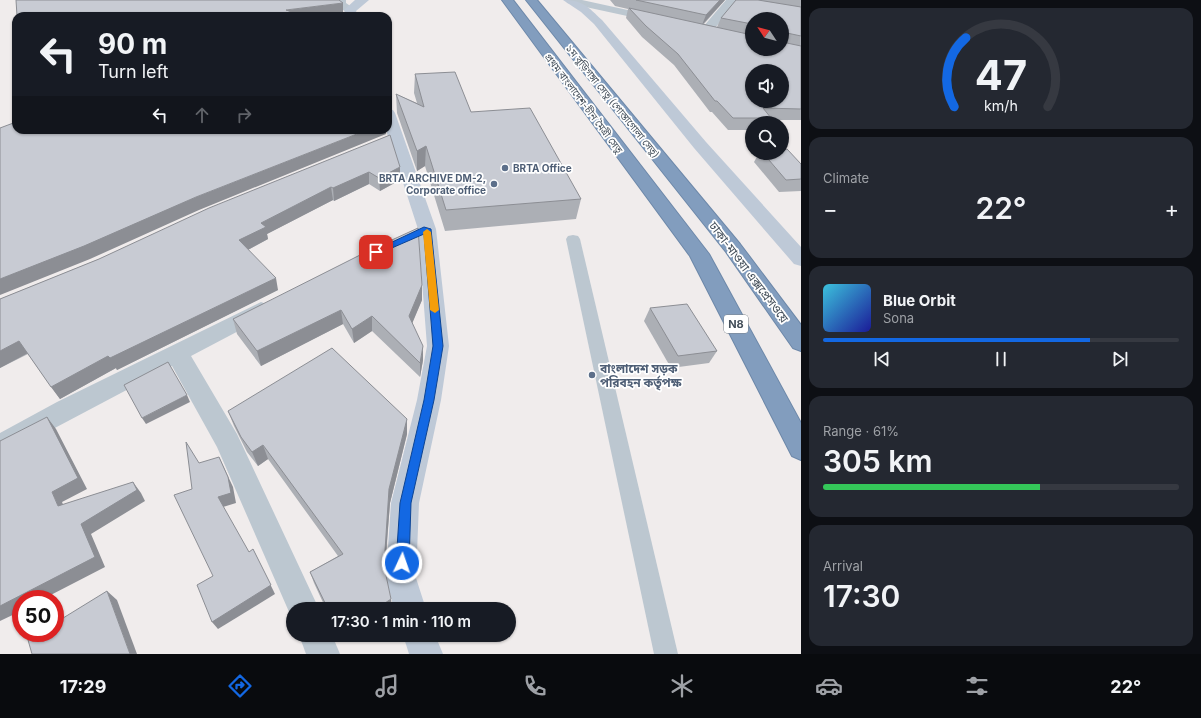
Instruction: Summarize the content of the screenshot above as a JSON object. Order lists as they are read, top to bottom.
{
  "streets": {
    "highway": [
      "১ম বুড়িগঙ্গা সেতু (পোস্তাগোলা সেতু)",
      "প্রথম বাংলাদেশ-চীন মৈত্রী সেতু",
      "ঢাকা-মাওয়া এক্সপ্রেসওয়ে",
      "N8"
    ]
  },
  "crossings": [
    ["১ম বুড়িগঙ্গা সেতু (পোস্তাগোলা সেতু)", "ঢাকা-মাওয়া এক্সপ্রেসওয়ে"]
  ],
  "places": ["BRTA Office", "BRTA ARCHIVE DM-2, Corporate office", "বাংলাদেশ সড়ক পরিবহন কর্তৃপক্ষ"],
  "north": "top left",
  "page": {
    "turn": ["90 m", "Turn left"],
    "tile": [
      "Climate",
      ["Range · 61%", "305 km"],
      ["Arrival", "17:30"]
    ],
    "heat": ["−", "22°", "+"],
    "song": ["Blue Orbit", "Sona"],
    "limit": "50",
    "trip": "17:30 · 1 min · 110 m",
    "tabs": ["17:29", "22°"],
    "gauge": ["47", "km/h"]
  }
}
